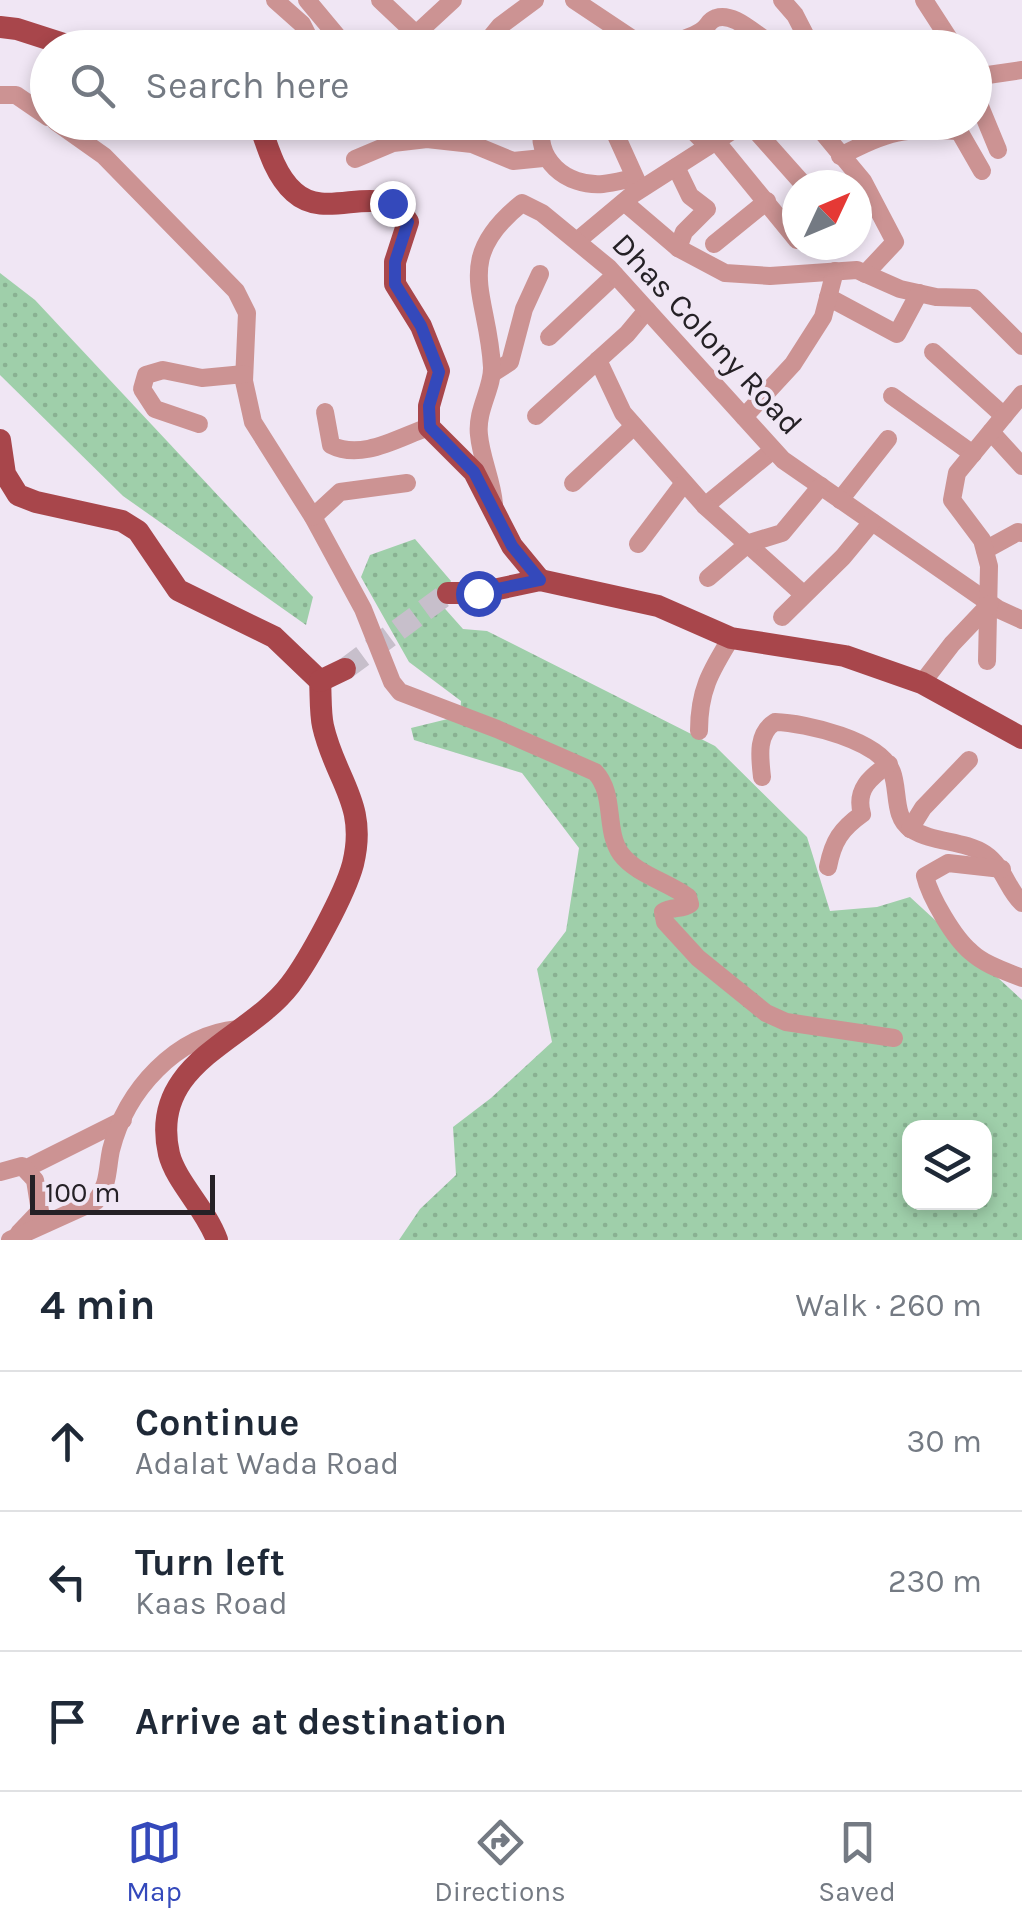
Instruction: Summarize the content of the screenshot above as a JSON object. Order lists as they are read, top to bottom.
{
  "streets": {
    "street": ["Dhas Colony Road"]
  },
  "scale_bar": "100 m",
  "north": "top right",
  "page": {
    "search": "Search here",
    "scale": "100 m",
    "heading": ["4 min", "Walk · 260 m"],
    "list": [
      ["Continue", "Adalat Wada Road", "30 m"],
      ["Turn left", "Kaas Road", "230 m"],
      "Arrive at destination"
    ],
    "nav": ["Map", "Directions", "Saved"]
  }
}
